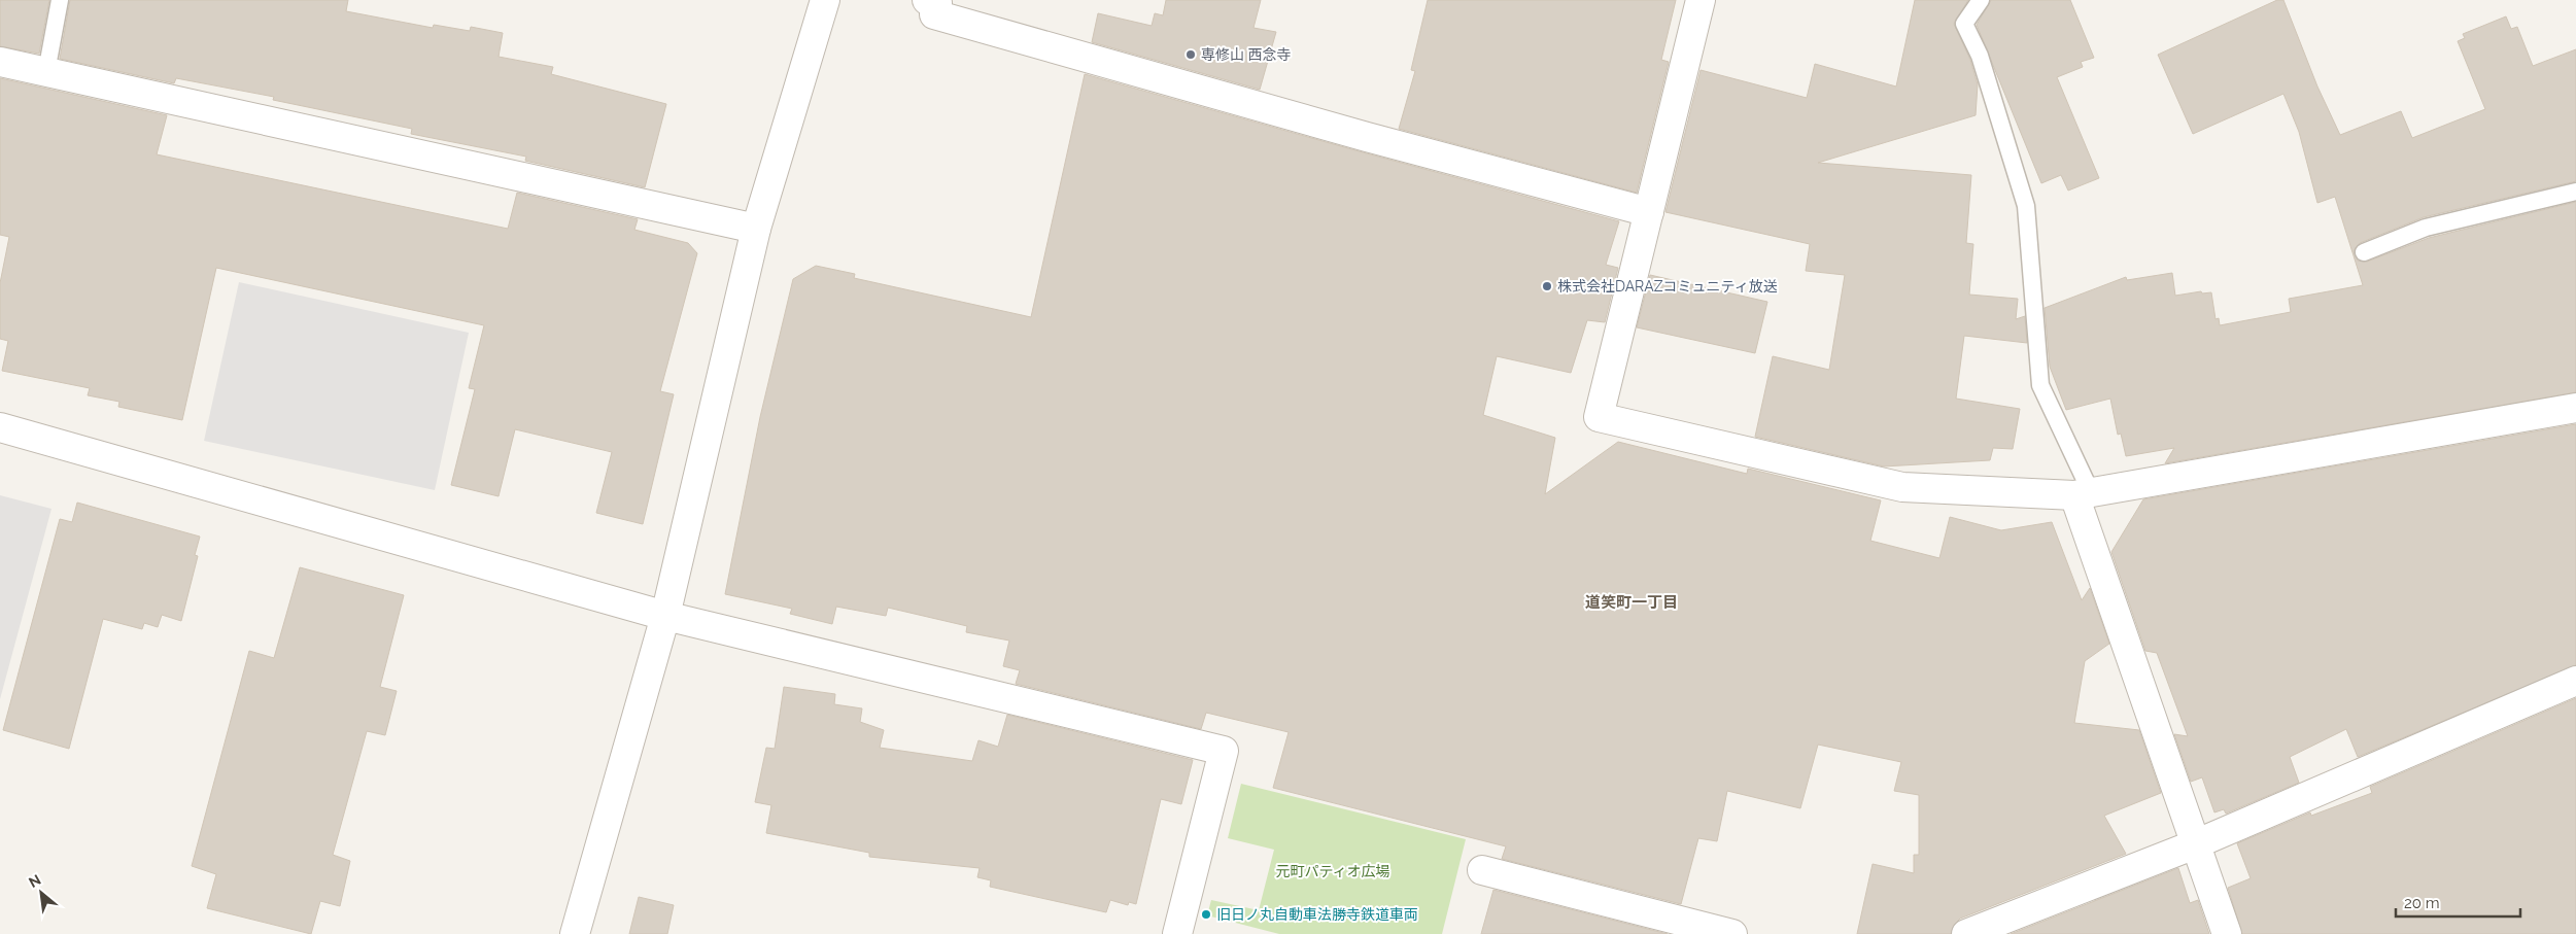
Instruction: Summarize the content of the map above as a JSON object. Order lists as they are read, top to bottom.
{
  "districts": ["道笑町一丁目"],
  "parks": ["元町パティオ広場"],
  "places": ["専修山 西念寺", "株式会社DARAZコミュニティ放送", "旧日ノ丸自動車法勝寺鉄道車両"],
  "scale_bar": "20 m",
  "north": "top left"
}
